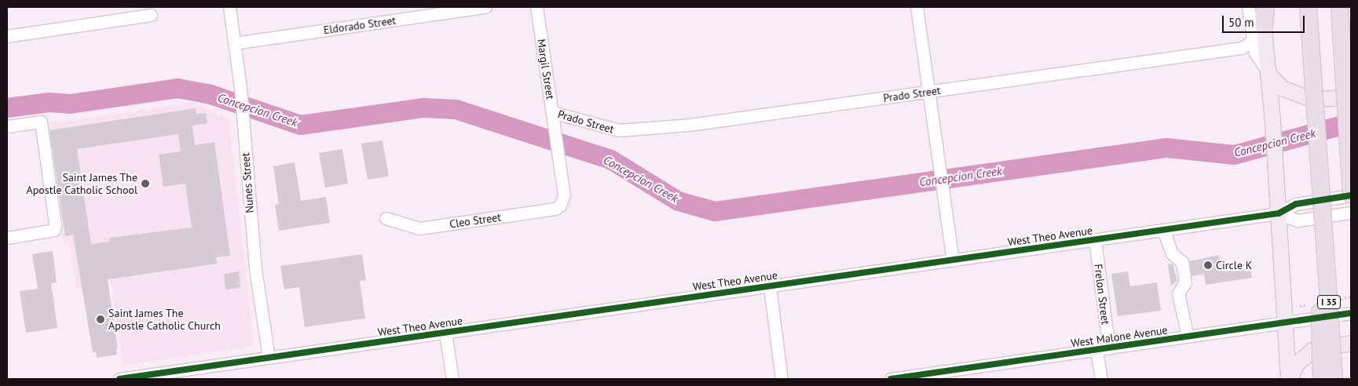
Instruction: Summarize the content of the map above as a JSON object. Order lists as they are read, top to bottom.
{
  "streets": {
    "highway": ["I 35"],
    "street": [
      "Eldorado Street",
      "Margil Street",
      "Prado Street",
      "Nunes Street",
      "Cleo Street",
      "West Theo Avenue",
      "Frelon Street",
      "West Malone Avenue"
    ]
  },
  "crossings": [
    ["Eldorado Street", "Nunes Street"],
    ["Margil Street", "Prado Street"],
    ["Margil Street", "Cleo Street"],
    ["Nunes Street", "West Theo Avenue"],
    ["West Theo Avenue", "Frelon Street"],
    ["Frelon Street", "West Malone Avenue"]
  ],
  "water": ["Concepcion Creek"],
  "places": ["Saint James The Apostle Catholic School", "Circle K", "Saint James The Apostle Catholic Church"],
  "scale_bar": "50 m"
}
